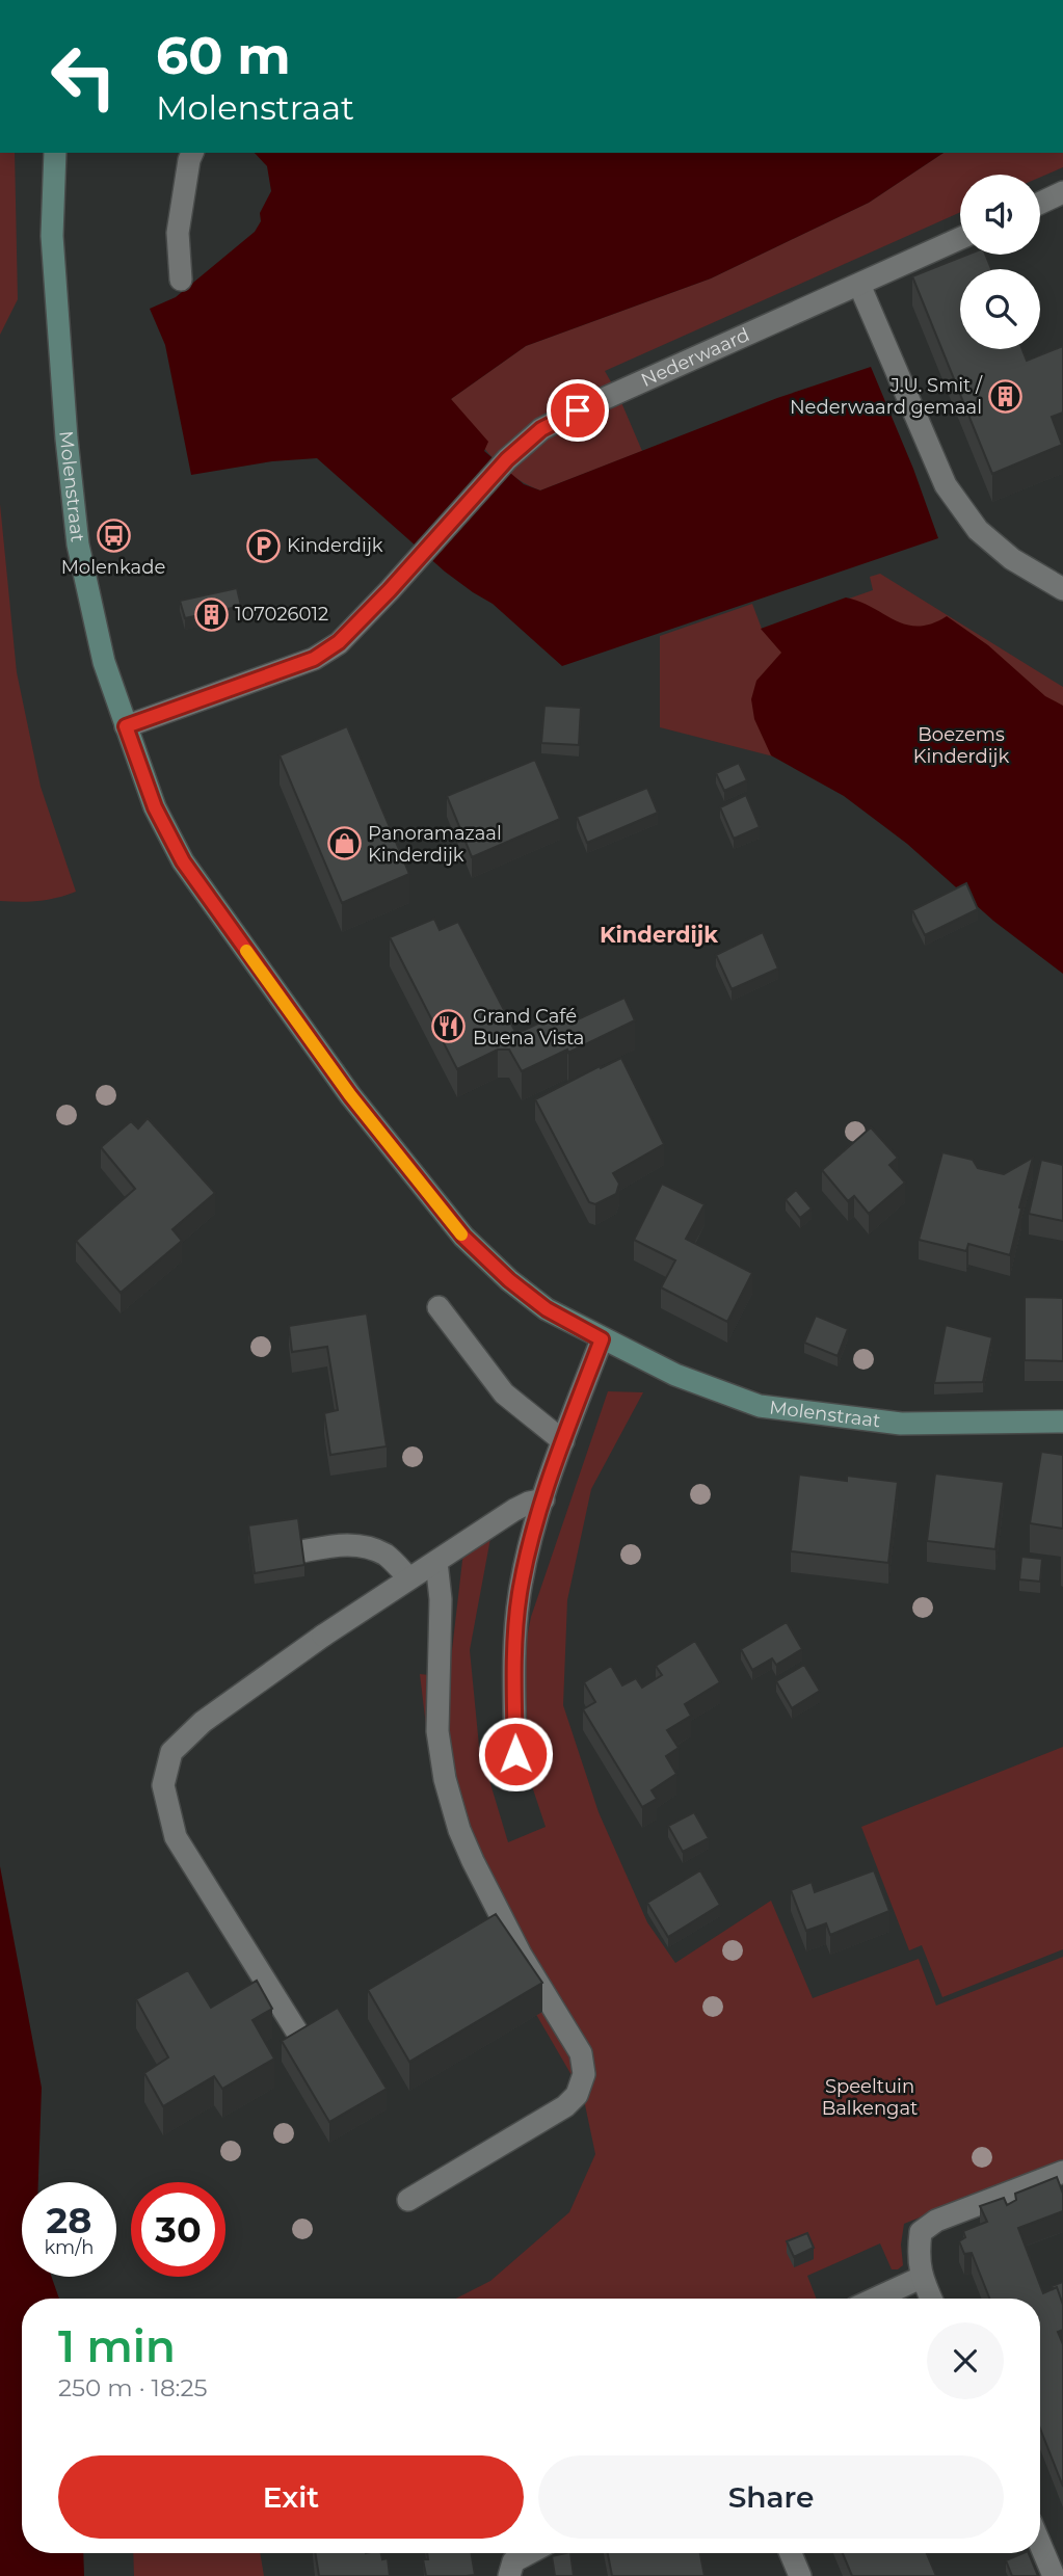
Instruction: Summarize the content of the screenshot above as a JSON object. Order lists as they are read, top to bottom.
{
  "streets": {
    "street": ["Nederwaard", "Molenstraat"]
  },
  "crossings": [
    ["Nederwaard", "Molenstraat"]
  ],
  "districts": ["Kinderdijk"],
  "parks": ["Boezems Kinderdijk", "Speeltuin Balkengat"],
  "places": {
    "building": ["J.U. Smit / Nederwaard gemaal", "107026012"],
    "bus stop": ["Molenkade"],
    "parking": ["Kinderdijk"],
    "shop": ["Panoramazaal Kinderdijk"],
    "restaurant": ["Grand Café Buena Vista"]
  },
  "page": {
    "turn": ["60 m", "Molenstraat"],
    "speed": "28 km/h",
    "limit": "30",
    "heading": ["1 min", "250 m · 18:25"],
    "buttons": ["Exit", "Share"]
  }
}
